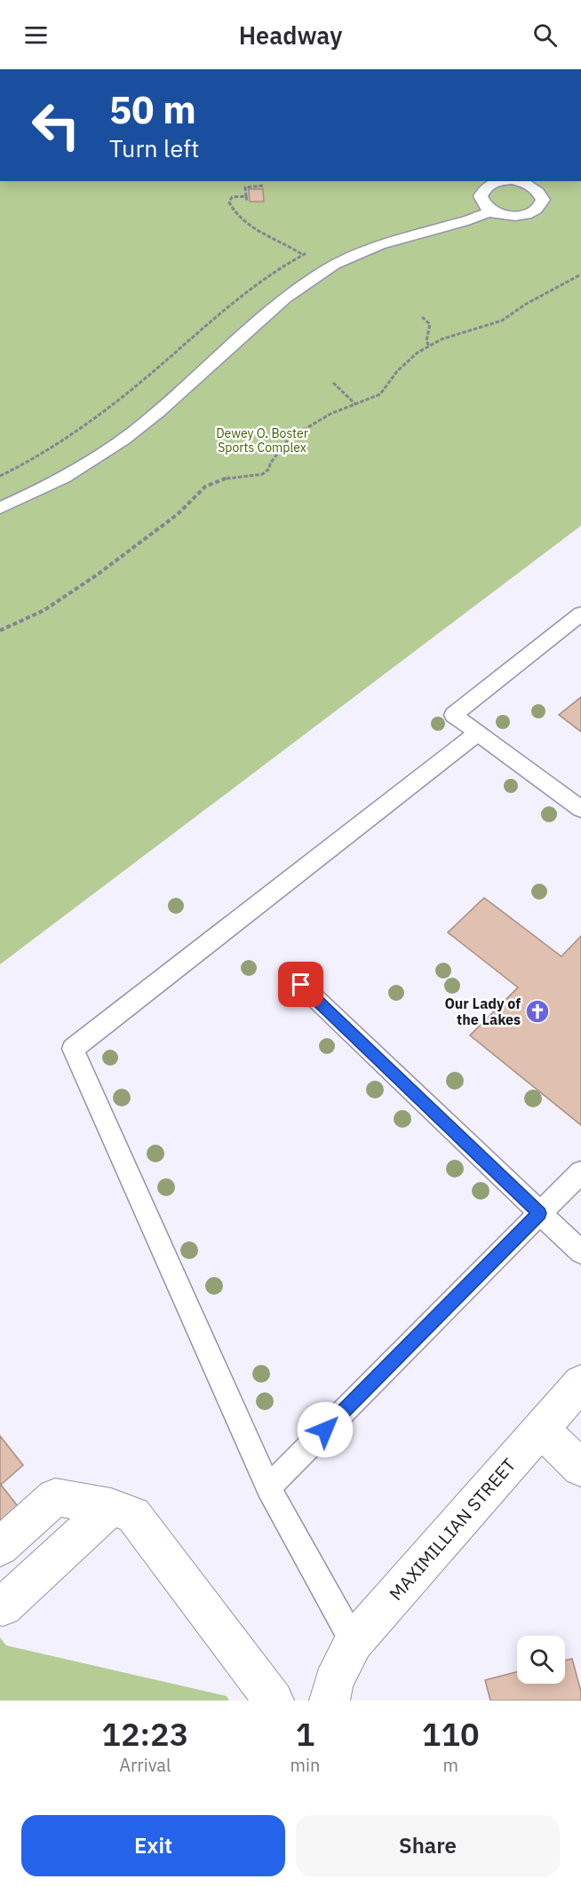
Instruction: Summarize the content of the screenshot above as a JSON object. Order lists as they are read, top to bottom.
{
  "streets": {
    "street": ["MAXIMILLIAN STREET"]
  },
  "parks": ["Dewey O. Boster Sports Complex"],
  "places": {
    "church": ["Our Lady of the Lakes"]
  },
  "page": {
    "header": "Headway",
    "turn": ["50 m", "Turn left"],
    "eta": [
      "12:23",
      "Arrival",
      "1",
      "min",
      "110",
      "m"
    ],
    "buttons": ["Exit", "Share"]
  }
}
